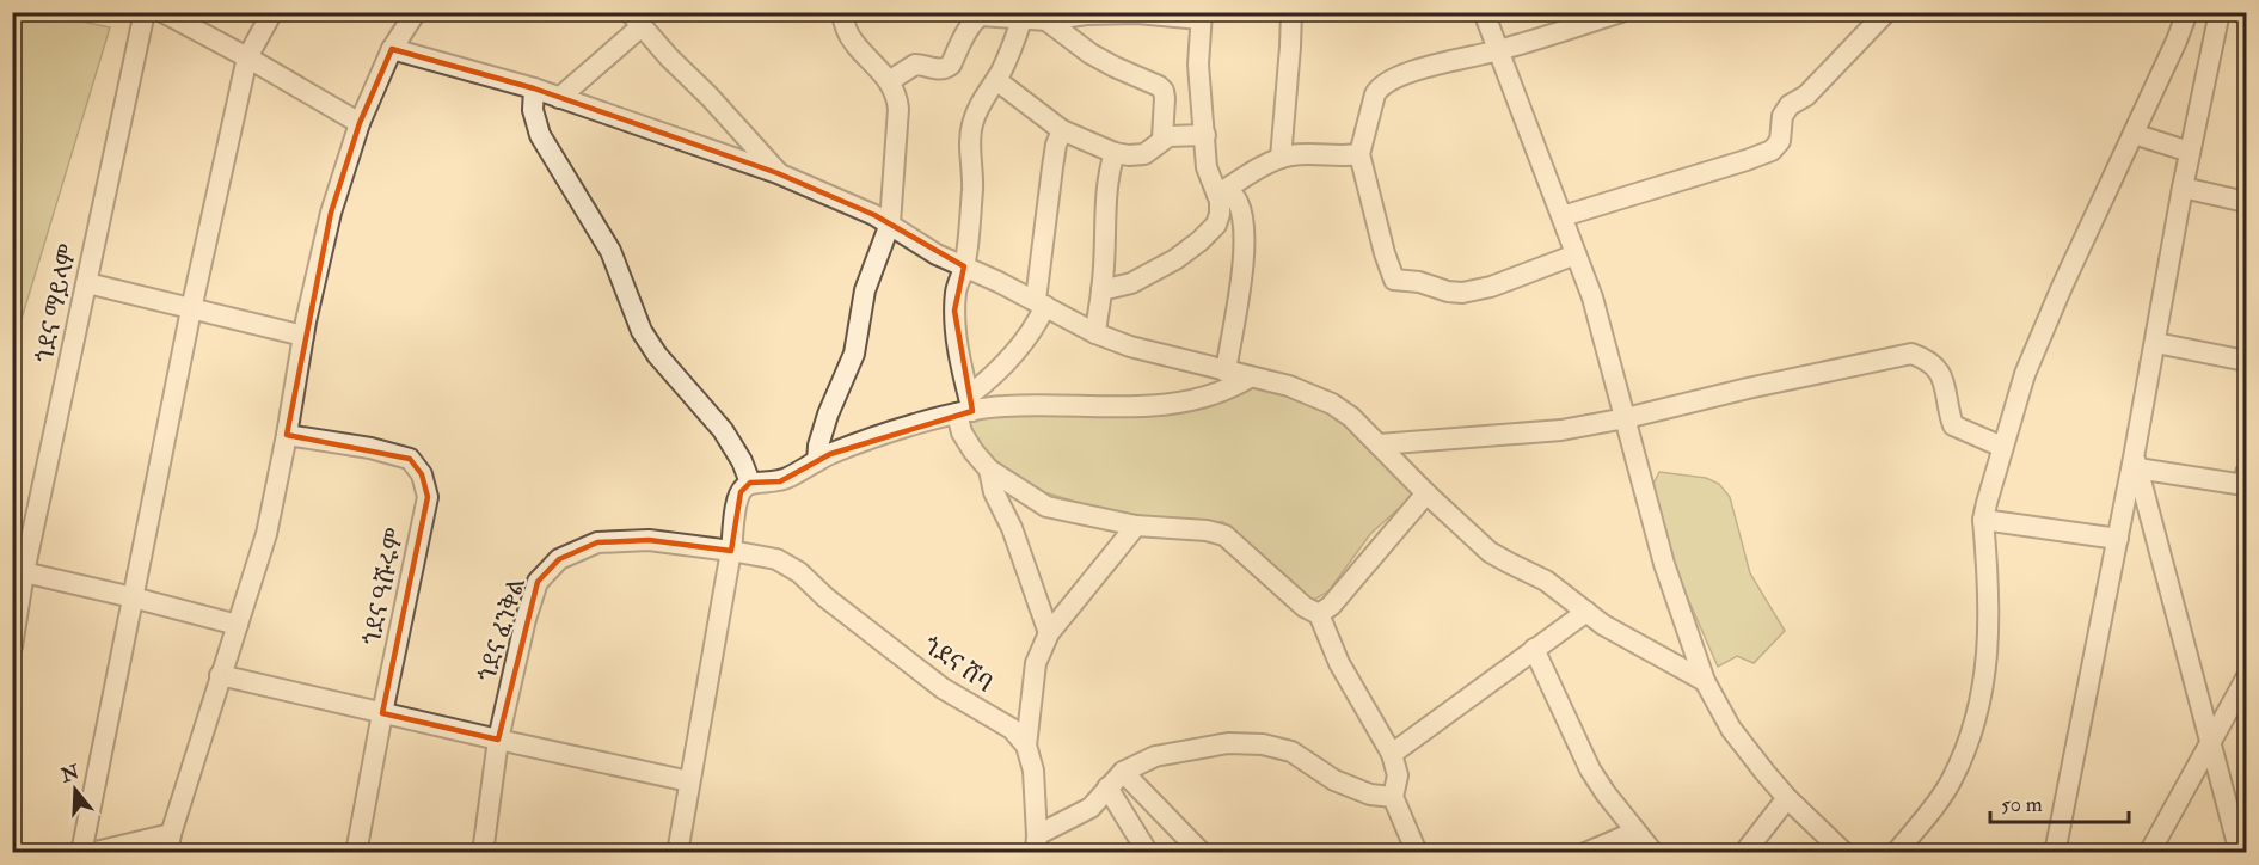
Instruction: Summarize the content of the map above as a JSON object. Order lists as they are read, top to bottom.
{
  "streets": {
    "street": [
      "ጎደና ማይላም",
      "ጎደና ዓሹሩም",
      "ጎደና ፈንቅል",
      "ጎደና ሸባ"
    ]
  },
  "crossings": [
    ["ጎደና ፈንቅል", "ጎደና ሸባ"]
  ],
  "scale_bar": "50 m",
  "north": "top"
}
